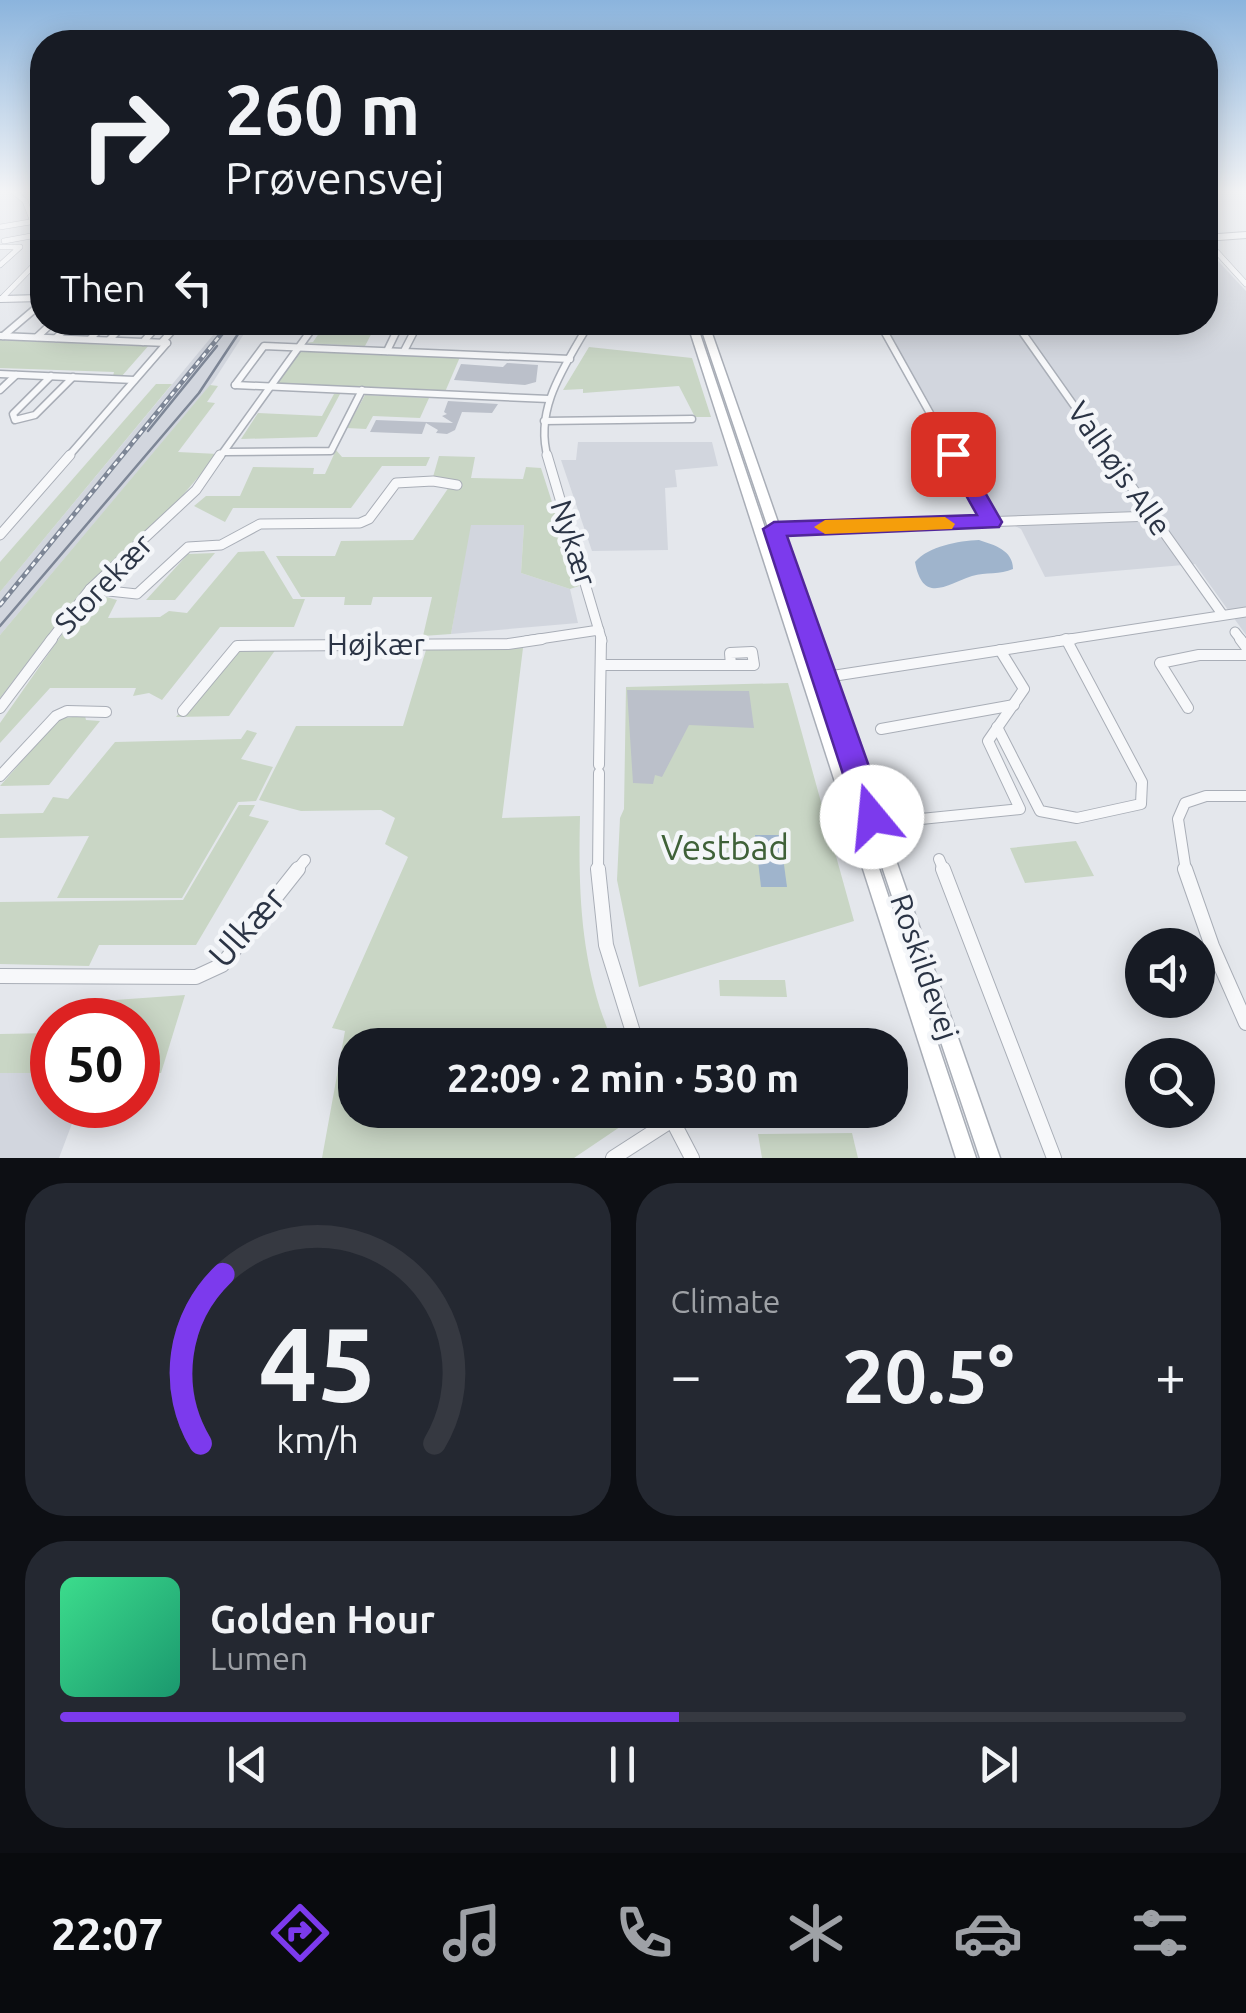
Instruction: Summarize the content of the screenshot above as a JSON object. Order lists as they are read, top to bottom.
{
  "streets": {
    "main road": ["Roskildevej"],
    "street": [
      "Valhøjs Alle",
      "Nykær",
      "Storekær",
      "Højkær",
      "Ulkær"
    ]
  },
  "crossings": [
    ["Nykær", "Højkær"]
  ],
  "parks": ["Vestbad"],
  "page": {
    "turn": ["260 m", "Prøvensvej"],
    "then": "Then",
    "limit": "50",
    "trip": "22:09 · 2 min · 530 m",
    "tile": "Climate",
    "heat": ["−", "20.5°", "+"],
    "song": ["Golden Hour", "Lumen"],
    "tabs": "22:07",
    "gauge": ["45", "km/h"]
  }
}
